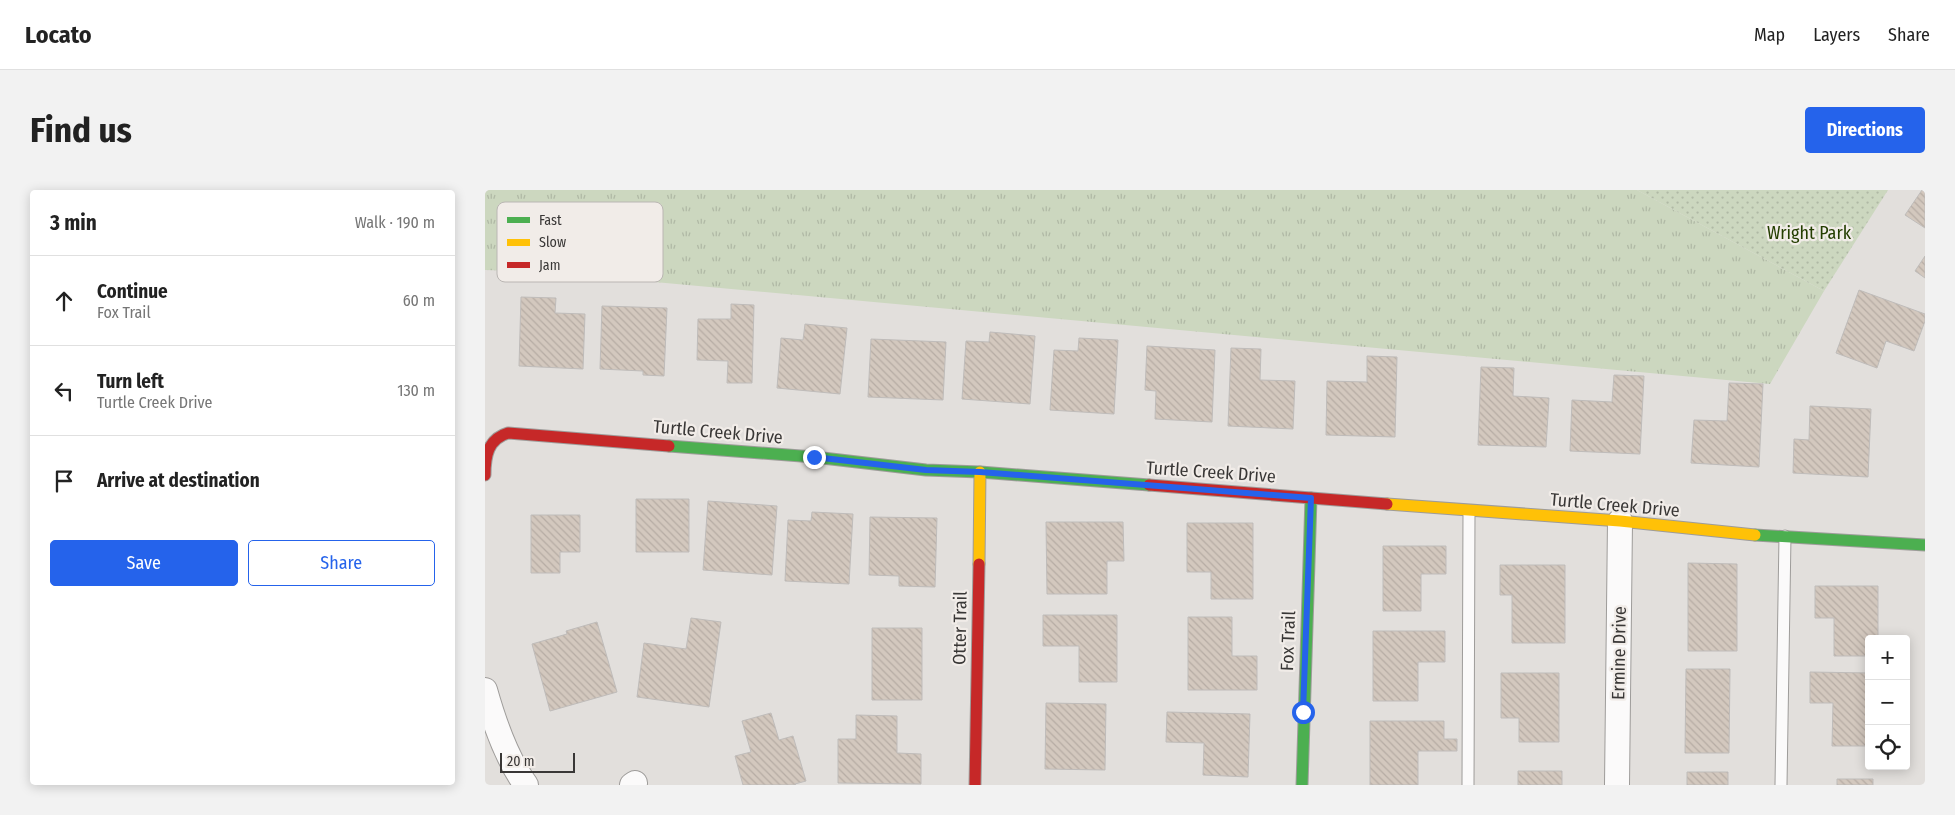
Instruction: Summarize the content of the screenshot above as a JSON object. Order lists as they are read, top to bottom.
{
  "streets": {
    "street": [
      "Turtle Creek Drive",
      "Otter Trail",
      "Fox Trail",
      "Ermine Drive"
    ]
  },
  "crossings": [
    ["Turtle Creek Drive", "Otter Trail"],
    ["Turtle Creek Drive", "Fox Trail"],
    ["Turtle Creek Drive", "Ermine Drive"]
  ],
  "parks": ["Wright Park"],
  "legend": ["Fast", "Slow", "Jam"],
  "scale_bar": "20 m",
  "page": {
    "header": "Locato",
    "nav": ["Map", "Layers", "Share"],
    "buttons": [
      "Directions",
      ["Save", "Share"]
    ],
    "title": "Find us",
    "heading": ["3 min", "Walk · 190 m"],
    "list": [
      ["Continue", "Fox Trail", "60 m"],
      ["Turn left", "Turtle Creek Drive", "130 m"],
      "Arrive at destination"
    ],
    "map_buttons": ["+", "−"],
    "scale": "20 m"
  }
}
